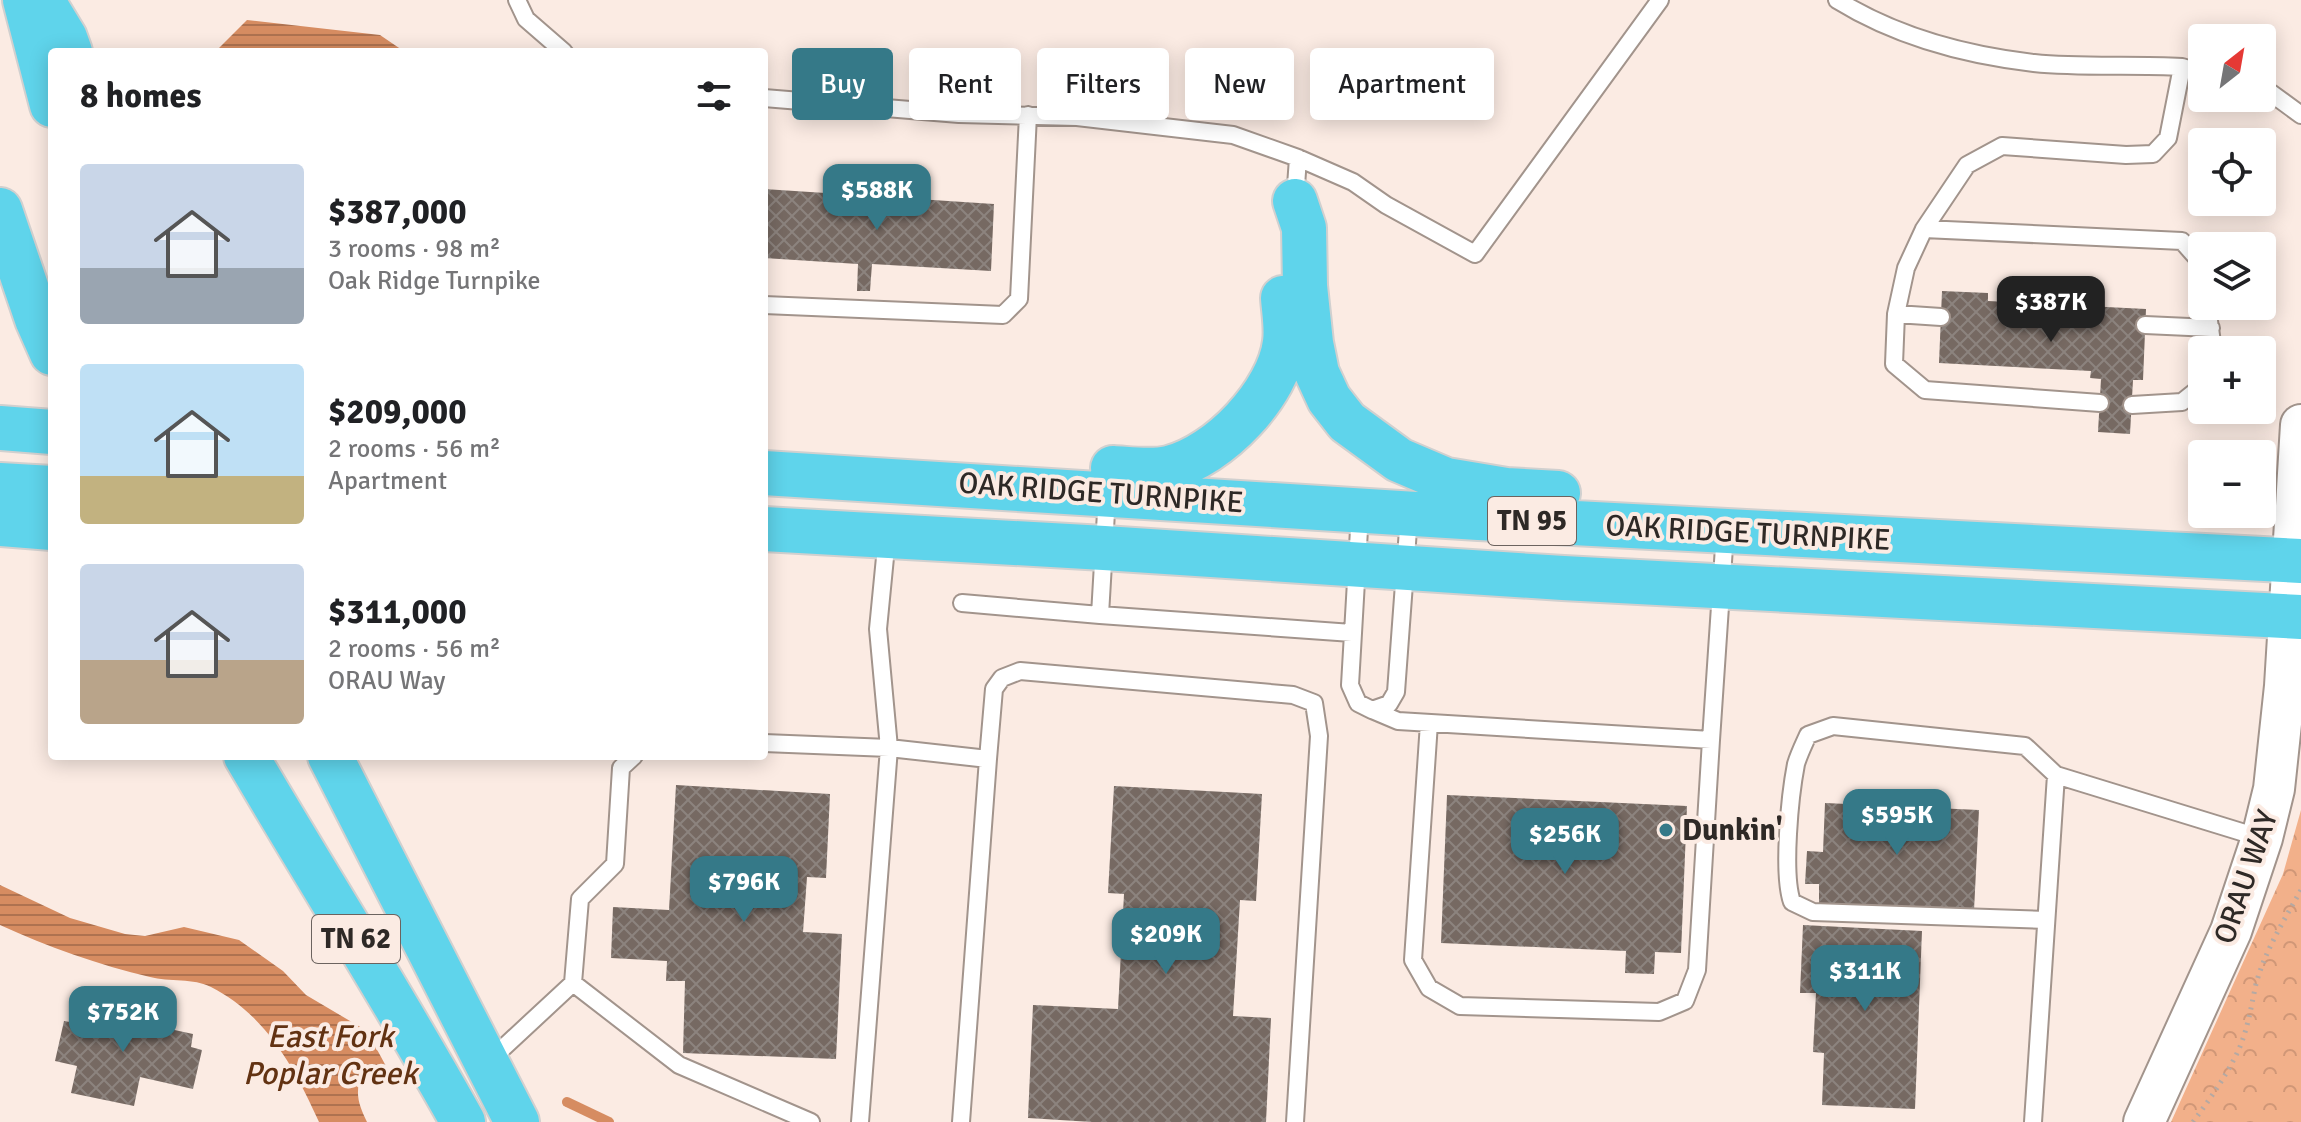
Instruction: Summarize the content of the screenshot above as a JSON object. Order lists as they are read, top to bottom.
{
  "streets": {
    "highway": ["OAK RIDGE TURNPIKE", "TN 95", "TN 62"],
    "street": ["ORAU WAY"]
  },
  "crossings": [
    ["OAK RIDGE TURNPIKE", "ORAU WAY"]
  ],
  "water": ["East Fork Poplar Creek"],
  "places": ["Dunkin'"],
  "north": "top right",
  "page": {
    "map_buttons": ["+", "−"],
    "chip": [
      "Buy",
      "Rent",
      "Filters",
      "New",
      "Apartment"
    ],
    "heading": "8 homes",
    "list": [
      {
        "name": "$387,000",
        "note": "3 rooms · 98 m² · Oak Ridge Turnpike"
      },
      {
        "name": "$209,000",
        "note": "2 rooms · 56 m² · Apartment"
      },
      {
        "name": "$311,000",
        "note": "2 rooms · 56 m² · ORAU Way"
      }
    ],
    "price": [
      "$588K",
      "$387K",
      "$595K",
      "$256K",
      "$796K",
      "$209K",
      "$311K",
      "$752K"
    ]
  }
}
